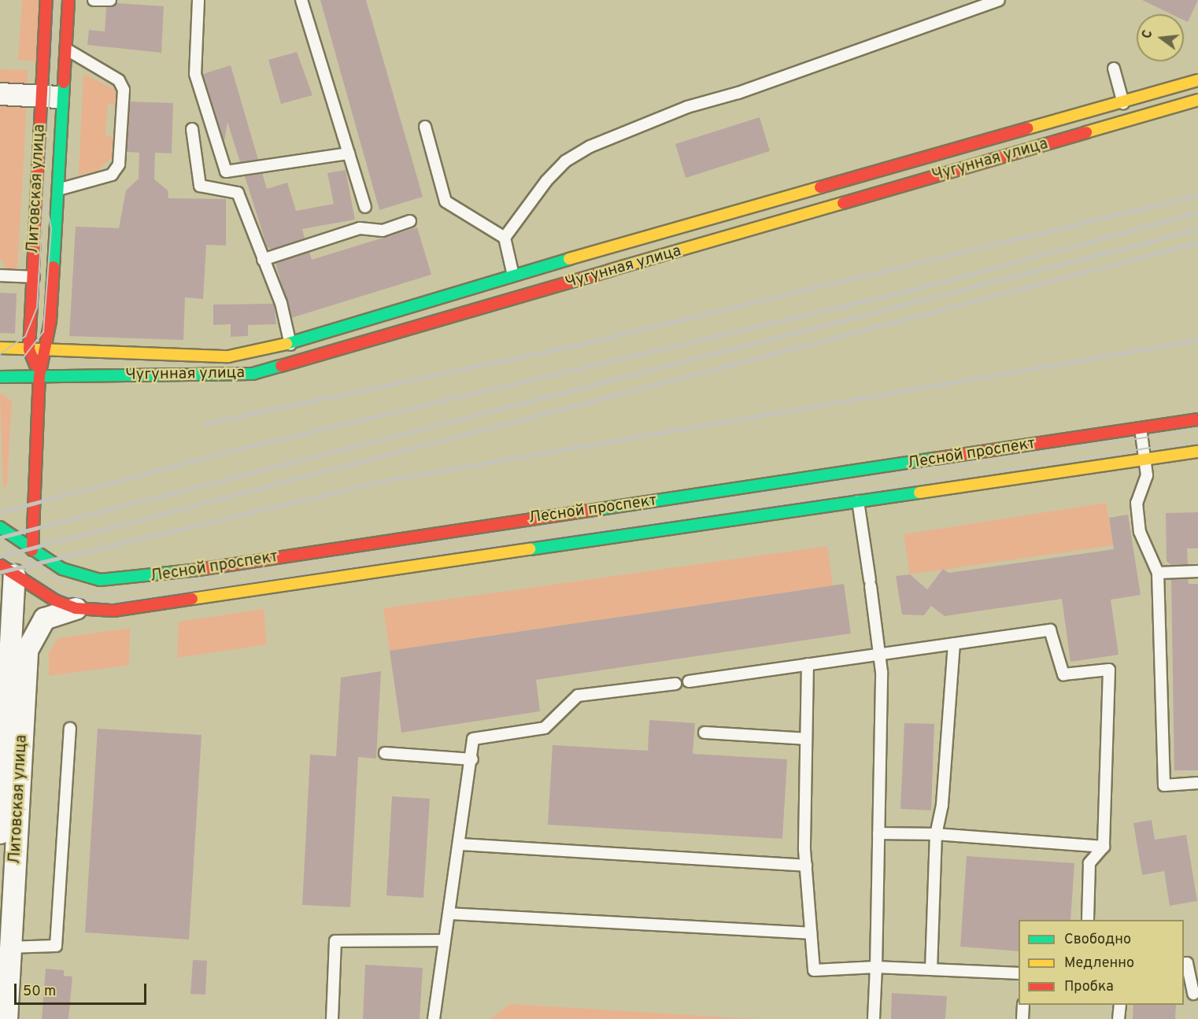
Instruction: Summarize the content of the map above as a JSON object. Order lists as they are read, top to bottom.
{
  "streets": {
    "street": ["Чугунная улица", "Литовская улица", "Лесной проспект"]
  },
  "crossings": [
    ["Чугунная улица", "Литовская улица"],
    ["Литовская улица", "Лесной проспект"]
  ],
  "legend": ["Свободно", "Медленно", "Пробка"],
  "scale_bar": "50 m",
  "north": "left"
}
